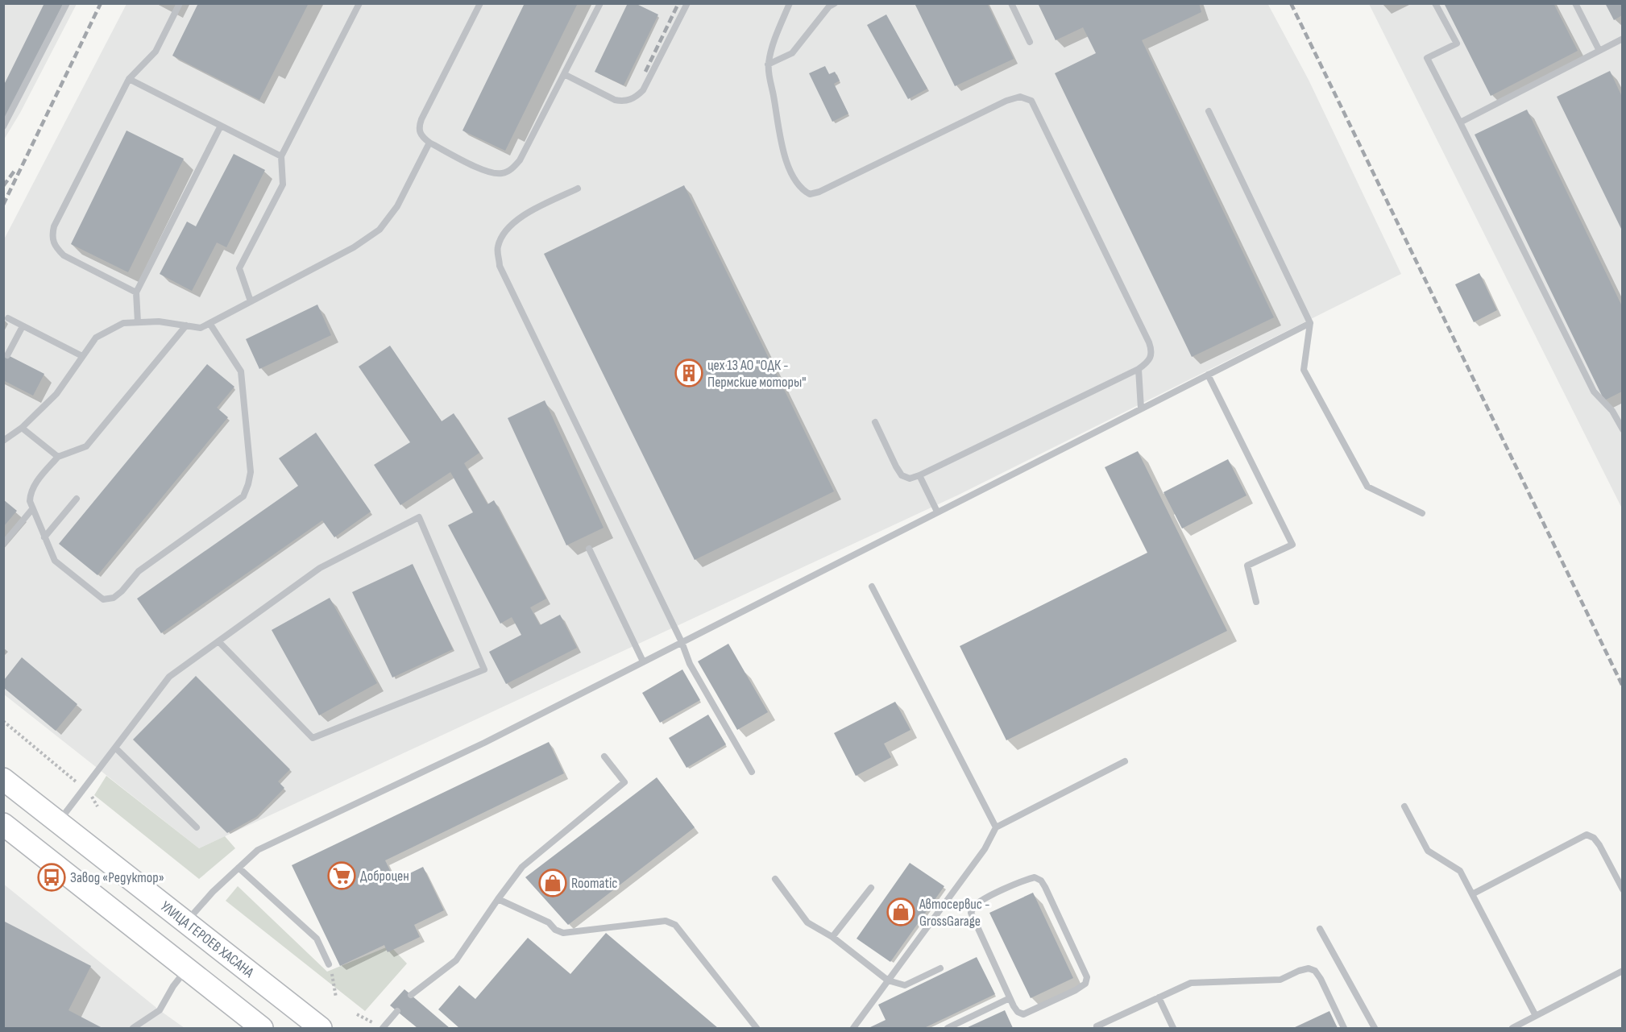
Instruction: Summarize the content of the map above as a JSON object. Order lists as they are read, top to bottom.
{
  "streets": {
    "main road": ["УЛИЦА ГЕРОЕВ ХАСАНА"]
  },
  "places": {
    "building": ["цех 13 АО \"ОДК - Пермские моторы\""],
    "supermarket": ["Доброцен"],
    "bus stop": ["Завод «Редуктор»"],
    "shop": ["Roomatic", "Автосервис - GrossGarage"]
  }
}
